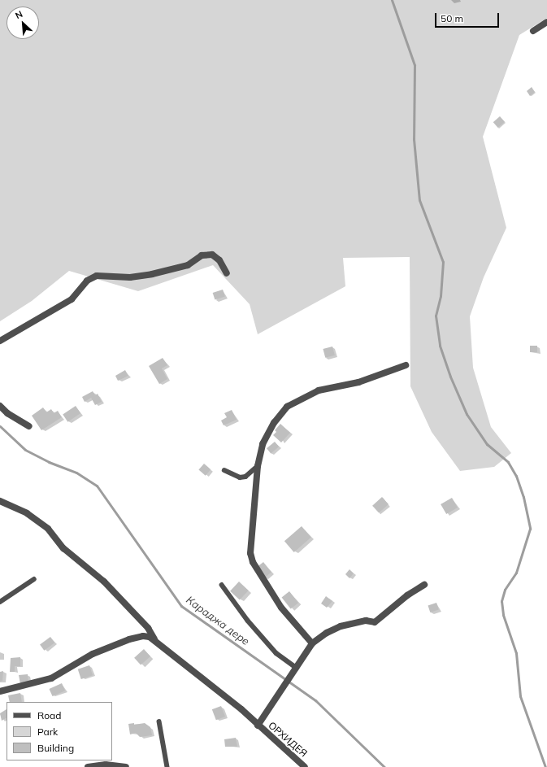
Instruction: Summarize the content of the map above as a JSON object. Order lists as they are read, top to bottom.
{
  "streets": {
    "street": ["ОРХИДЕЯ"]
  },
  "water": ["Караджа дере"],
  "legend": ["Road", "Park", "Building"],
  "scale_bar": "50 m",
  "north": "top left"
}
